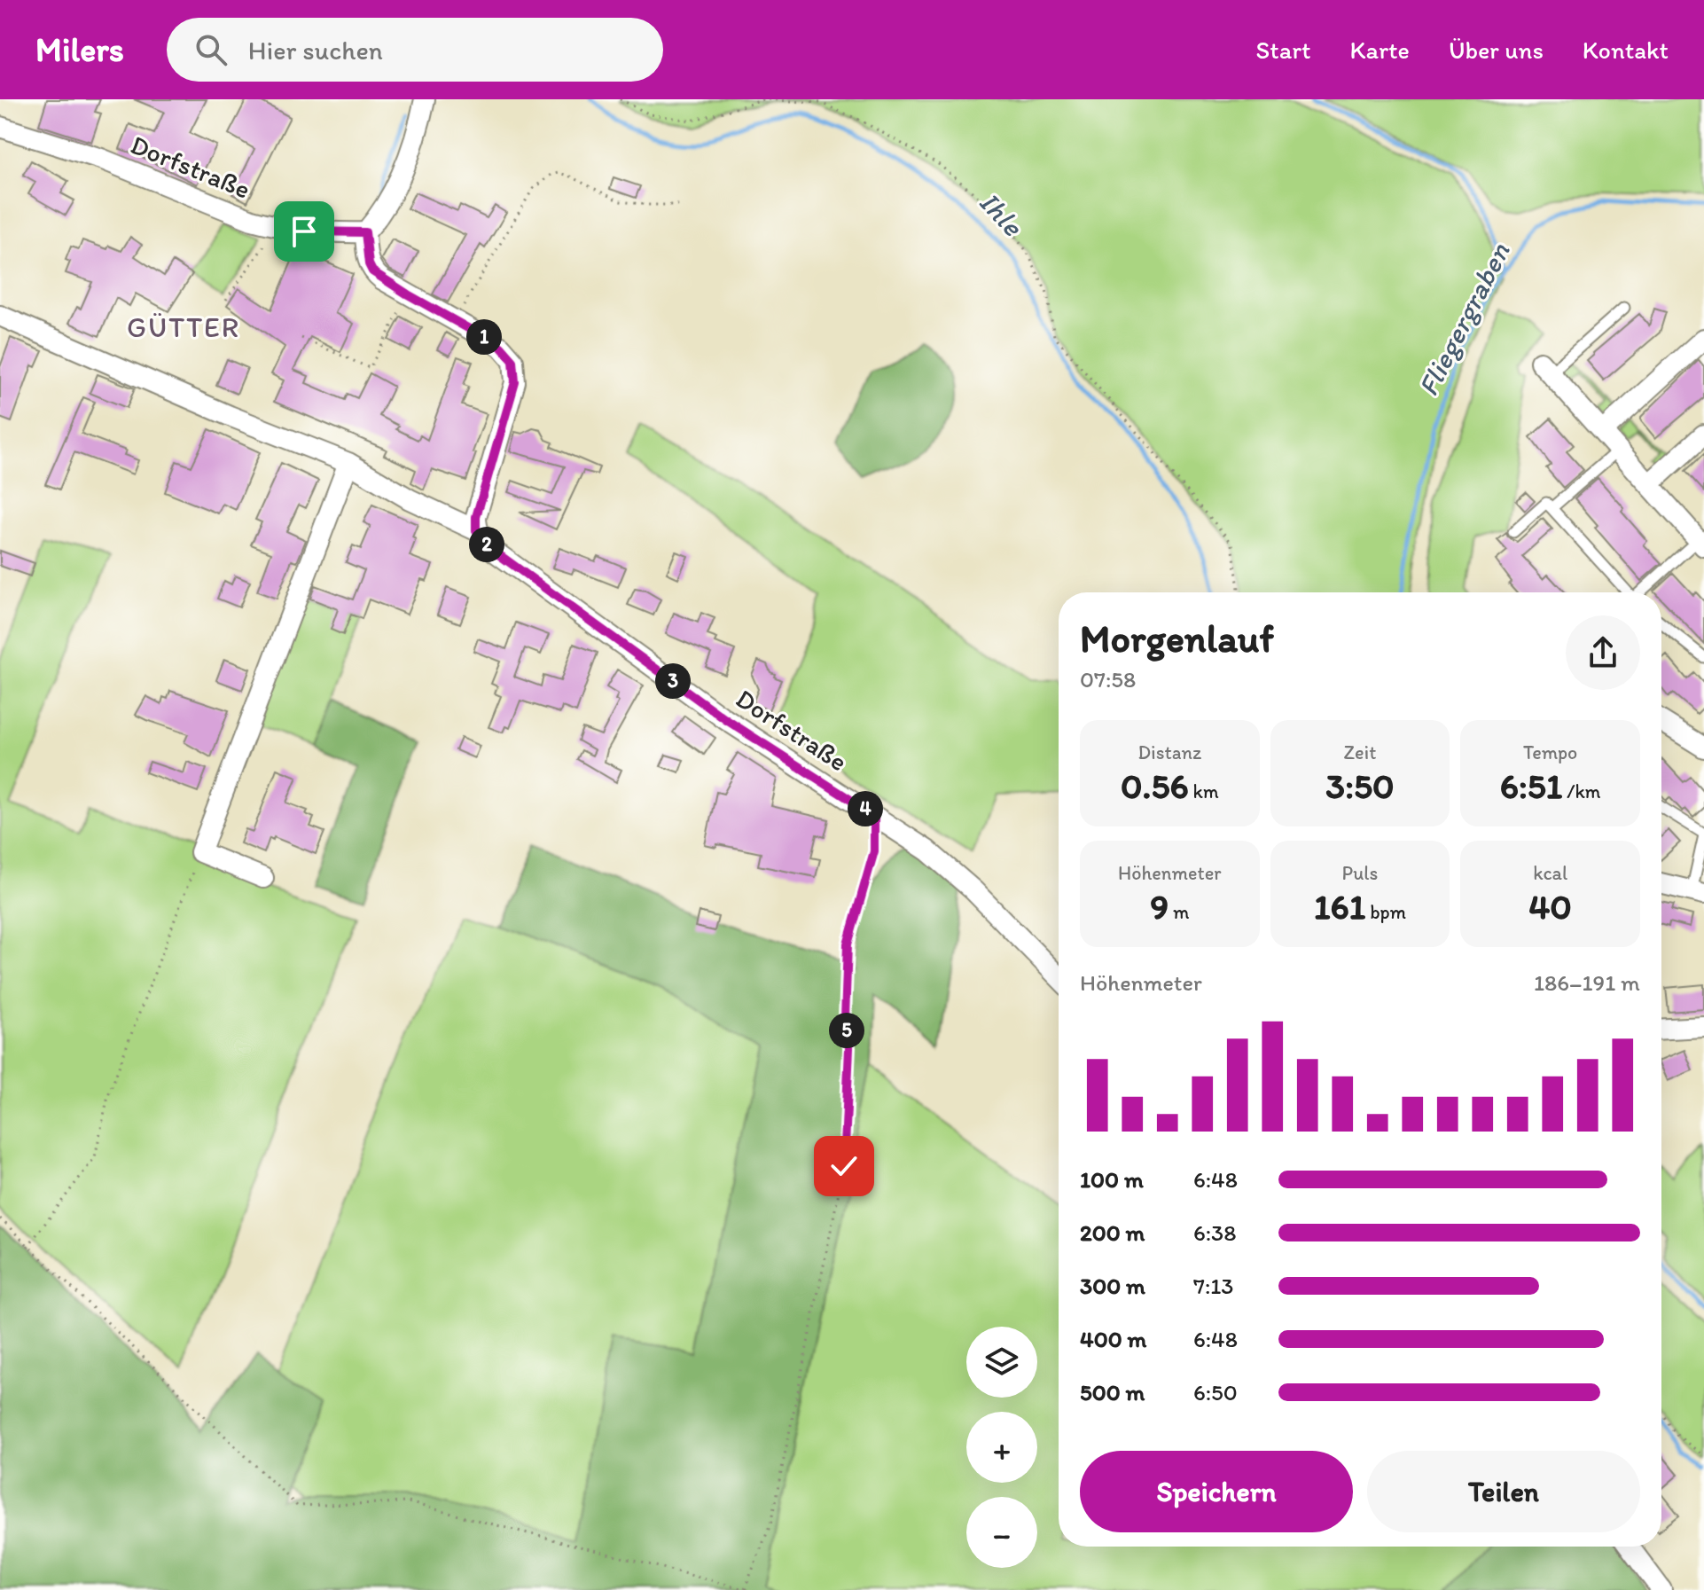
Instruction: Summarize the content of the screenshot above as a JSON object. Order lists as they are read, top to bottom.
{
  "streets": {
    "street": ["Dorfstraße"]
  },
  "districts": ["GÜTTER"],
  "water": ["Ihle", "Fliegergraben"],
  "page": {
    "header": "Milers",
    "search": "Hier suchen",
    "nav": [
      "Start",
      "Karte",
      "Über uns",
      "Kontakt"
    ],
    "pins": [
      "1",
      "2",
      "3",
      "4",
      "5"
    ],
    "heading": ["Morgenlauf", "07:58"],
    "stats": [
      ["Distanz", "0.56 km"],
      ["Zeit", "3:50"],
      ["Tempo", "6:51 /km"],
      ["Höhenmeter", "9 m"],
      ["Puls", "161 bpm"],
      ["kcal", "40"]
    ],
    "chart": ["Höhenmeter", "186–191 m"],
    "list": [
      {
        "name": "100 m",
        "note": "6:48"
      },
      {
        "name": "200 m",
        "note": "6:38"
      },
      {
        "name": "300 m",
        "note": "7:13"
      },
      {
        "name": "400 m",
        "note": "6:48"
      },
      {
        "name": "500 m",
        "note": "6:50"
      }
    ],
    "map_buttons": ["+", "−"],
    "buttons": ["Speichern", "Teilen"]
  }
}
